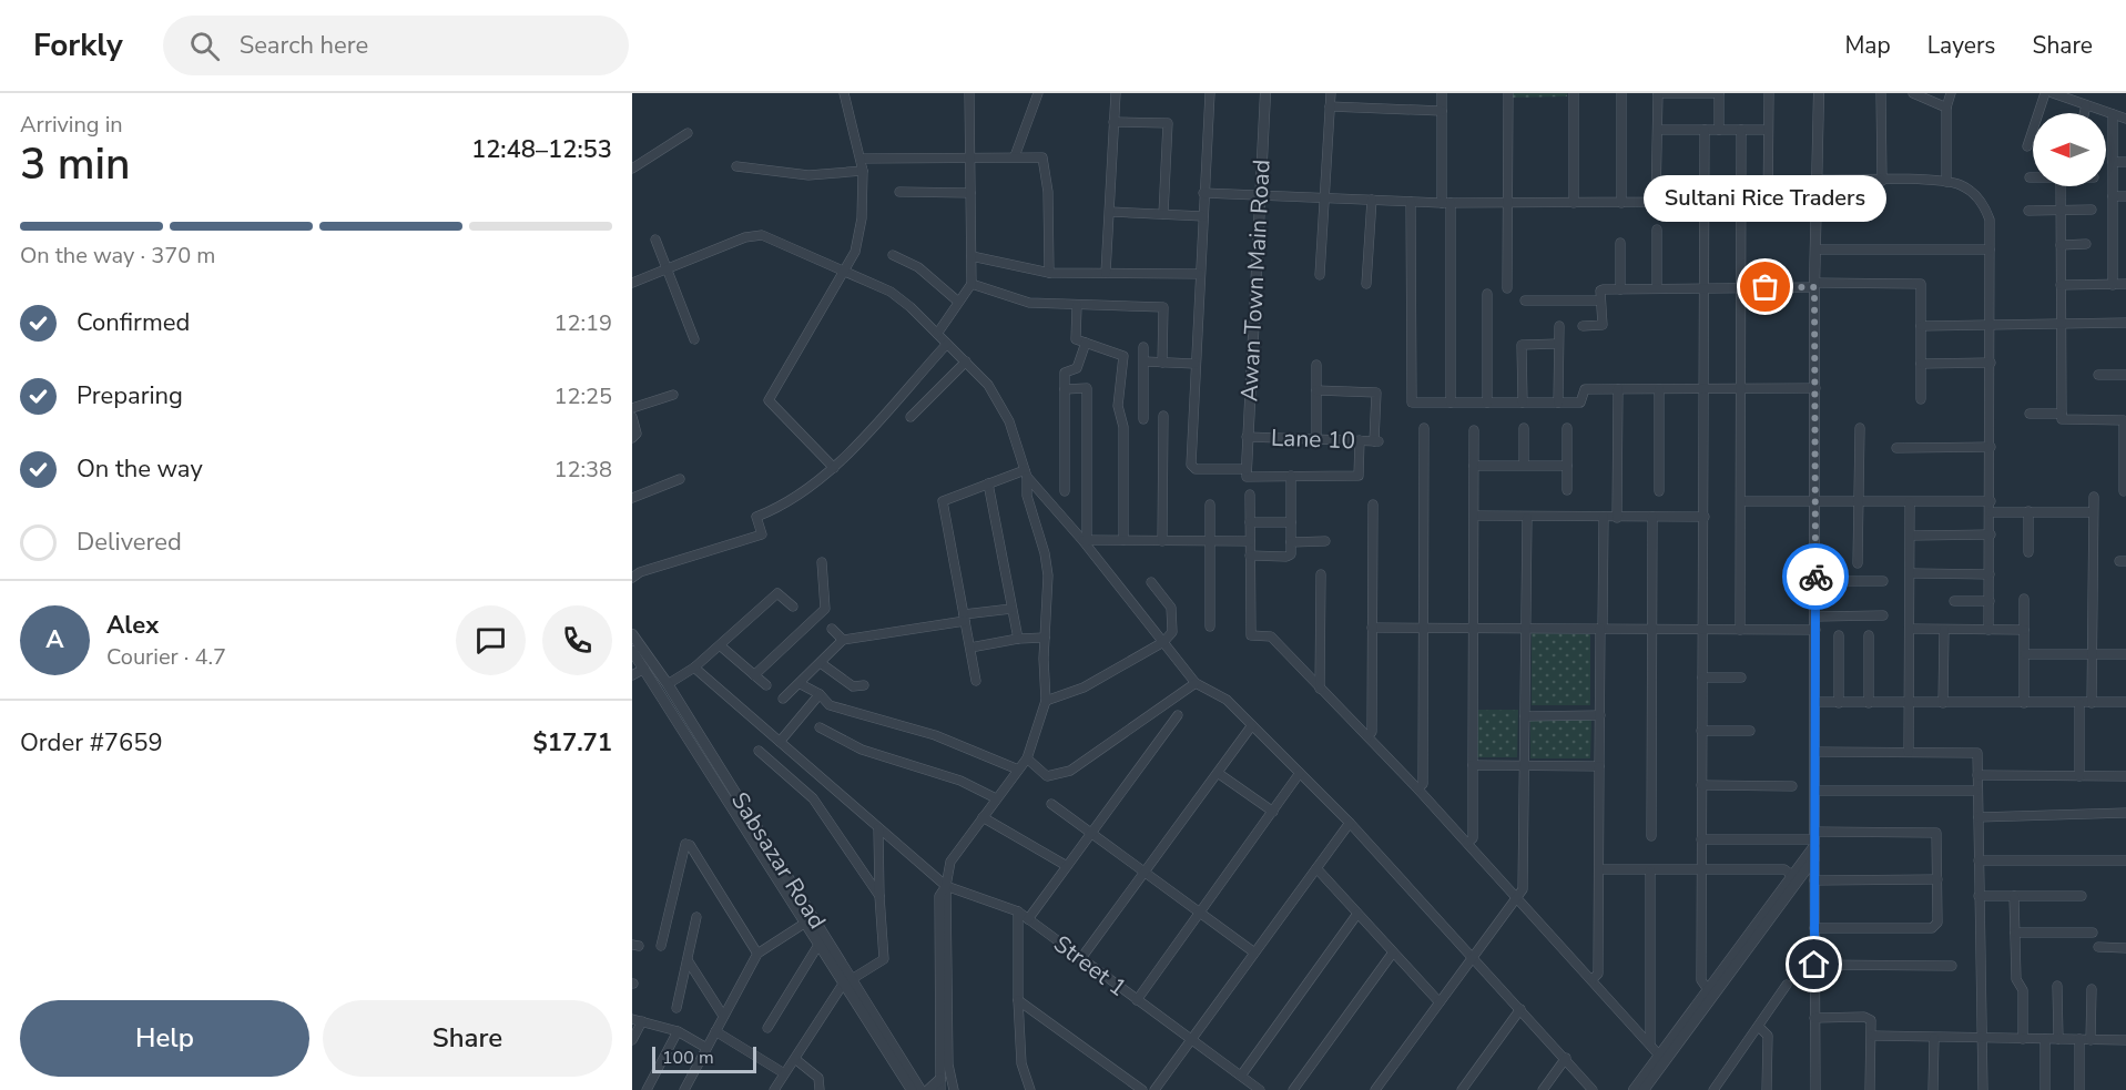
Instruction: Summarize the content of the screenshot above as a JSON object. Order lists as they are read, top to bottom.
{
  "streets": {
    "street": [
      "Awan Town Main Road",
      "Lane 10",
      "Sabsazar Road",
      "Street 1"
    ]
  },
  "crossings": [
    ["Awan Town Main Road", "Lane 10"]
  ],
  "places": ["Sultani Rice Traders"],
  "scale_bar": "100 m",
  "north": "left",
  "page": {
    "header": "Forkly",
    "search": "Search here",
    "nav": ["Map", "Layers", "Share"],
    "heading": ["3 min", "Arriving in", "12:48–12:53"],
    "panel": [
      "Alex",
      "Courier · 4.7",
      "Order #7659",
      "$17.71"
    ],
    "bubble": "Sultani Rice Traders",
    "bar": "On the way · 370 m",
    "list": [
      ["Confirmed", "12:19"],
      ["Preparing", "12:25"],
      ["On the way", "12:38"],
      "Delivered"
    ],
    "round": "A",
    "buttons": ["Help", "Share"],
    "scale": "100 m"
  }
}
